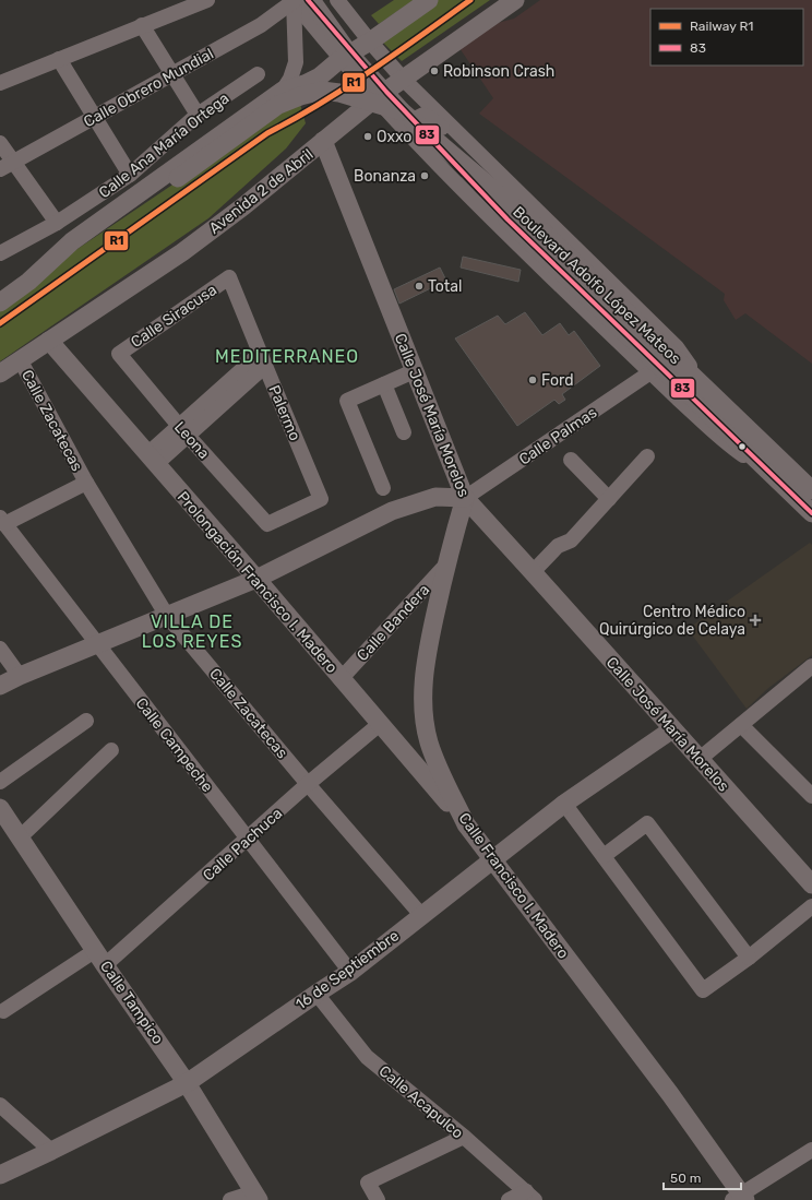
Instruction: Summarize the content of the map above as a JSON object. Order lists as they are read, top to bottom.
{
  "streets": {
    "main road": [
      "Avenida 2 de Abril",
      "Boulevard Adolfo López Mateos",
      "Calle José María Morelos",
      "Prolongación Francisco I. Madero",
      "Calle Francisco I. Madero",
      "16 de Septiembre",
      "Calle Tampico"
    ],
    "street": [
      "Calle Obrero Mundial",
      "Calle Ana María Ortega",
      "Calle Siracusa",
      "Palermo",
      "Calle Zacatecas",
      "Calle Palmas",
      "Leona",
      "Calle Bandera",
      "Calle Campeche",
      "Calle Pachuca",
      "Calle Acapulco"
    ]
  },
  "crossings": [
    ["Calle Obrero Mundial", "Boulevard Adolfo López Mateos"],
    ["Avenida 2 de Abril", "Boulevard Adolfo López Mateos"],
    ["Avenida 2 de Abril", "Calle José María Morelos"],
    ["Avenida 2 de Abril", "Calle Zacatecas"],
    ["Avenida 2 de Abril", "Prolongación Francisco I. Madero"],
    ["Boulevard Adolfo López Mateos", "Calle Palmas"],
    ["Calle Siracusa", "Palermo"],
    ["Calle Siracusa", "Leona"],
    ["Palermo", "Leona"],
    ["Calle José María Morelos", "Calle Palmas"],
    ["Calle José María Morelos", "Calle Francisco I. Madero"],
    ["Calle José María Morelos", "16 de Septiembre"],
    ["Calle Zacatecas", "Calle Pachuca"],
    ["Calle Zacatecas", "16 de Septiembre"],
    ["Calle Palmas", "Calle Francisco I. Madero"],
    ["Prolongación Francisco I. Madero", "Calle Bandera"],
    ["Prolongación Francisco I. Madero", "Calle Pachuca"],
    ["Prolongación Francisco I. Madero", "Calle Francisco I. Madero"],
    ["Calle Bandera", "Calle Francisco I. Madero"],
    ["Calle Campeche", "Calle Pachuca"],
    ["Calle Campeche", "16 de Septiembre"],
    ["Calle Pachuca", "Calle Tampico"],
    ["Calle Francisco I. Madero", "16 de Septiembre"],
    ["16 de Septiembre", "Calle Tampico"],
    ["16 de Septiembre", "Calle Acapulco"]
  ],
  "districts": ["MEDITERRANEO", "VILLA DE LOS REYES"],
  "places": {
    "other": [
      "Robinson Crash",
      "Oxxo",
      "Bonanza",
      "Total",
      "Ford"
    ],
    "health": ["Centro Médico Quirúrgico de Celaya"]
  },
  "lines": ["rail line R1", "transit line 83"],
  "legend": ["Railway R1", "83"],
  "scale_bar": "50 m"
}
